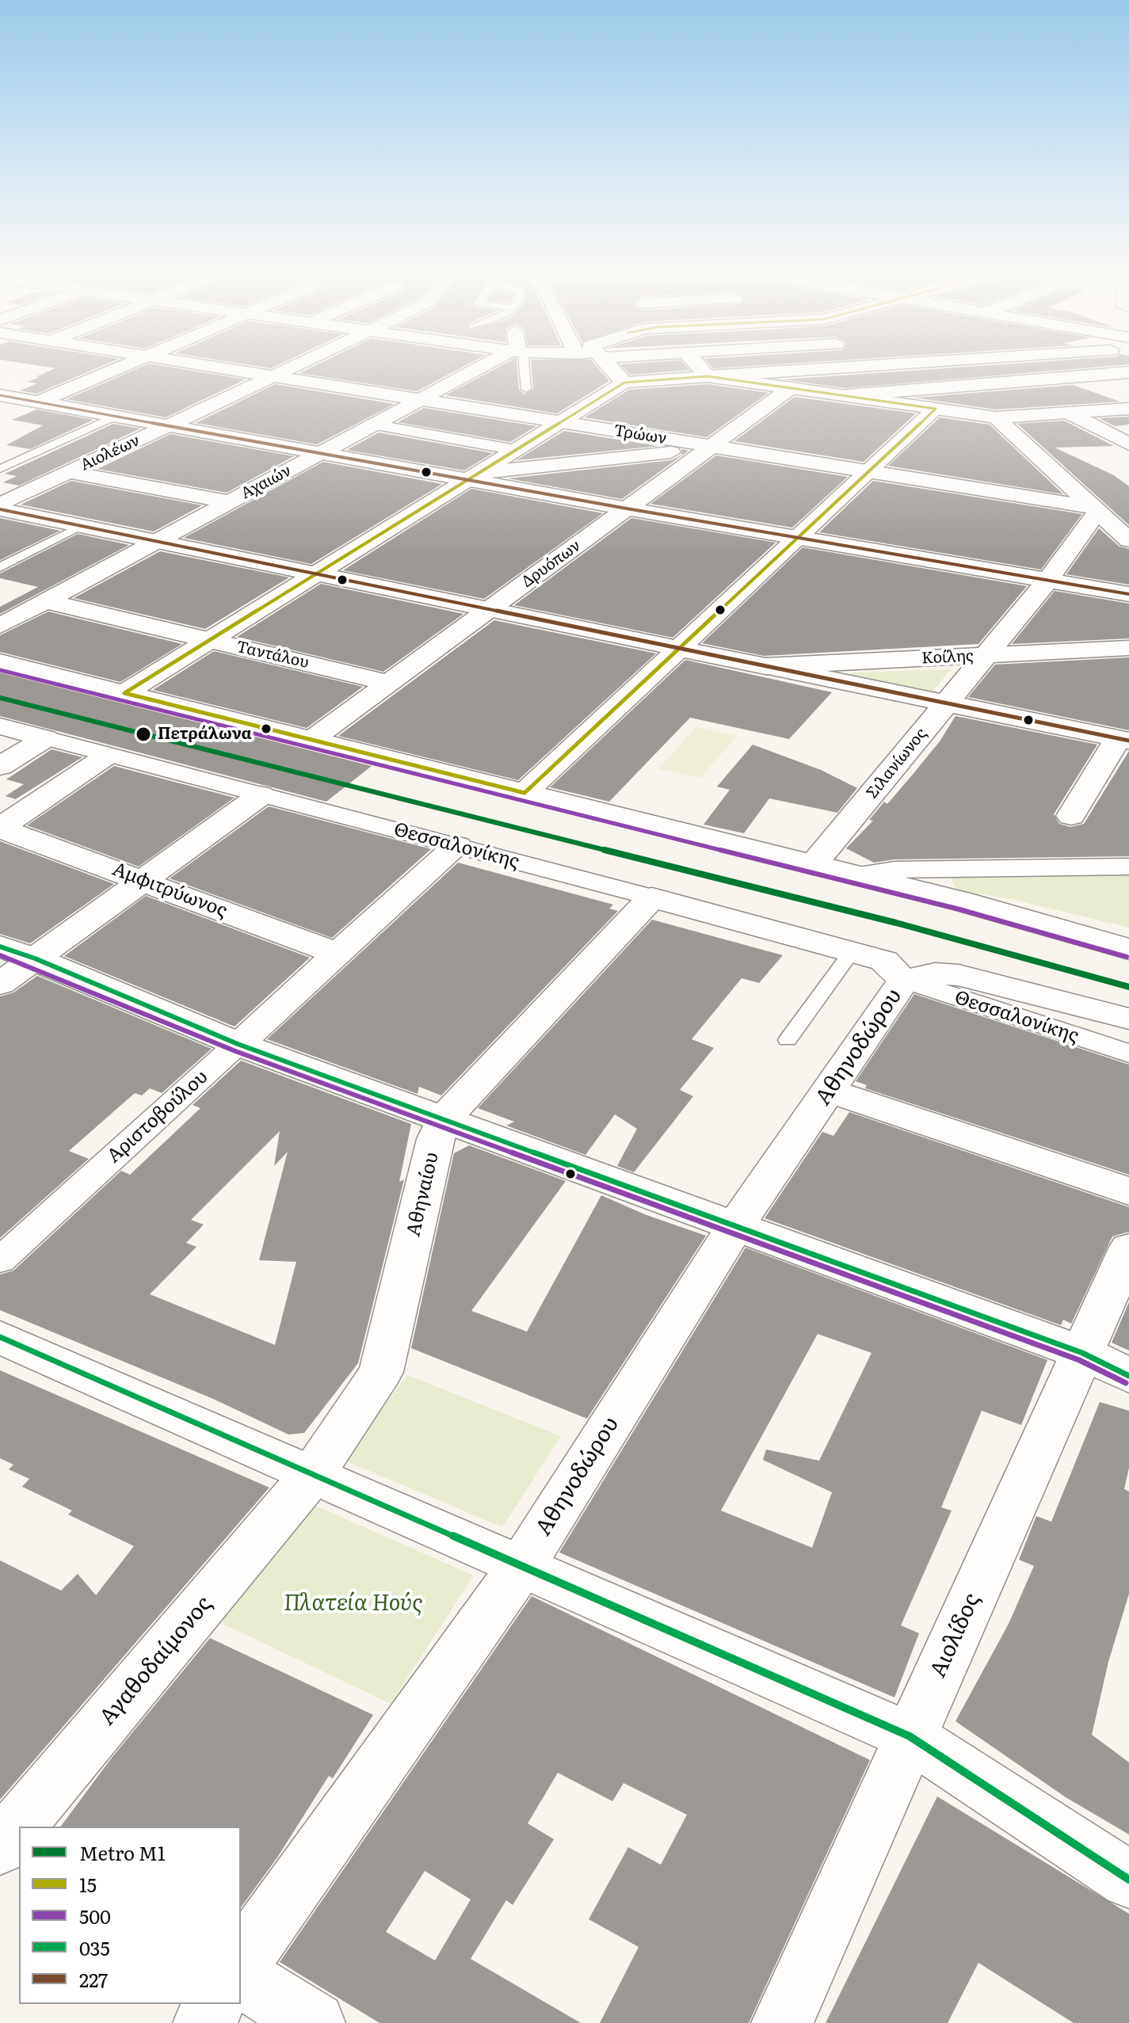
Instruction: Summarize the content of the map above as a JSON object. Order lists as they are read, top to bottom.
{
  "streets": {
    "street": [
      "Τρώων",
      "Αιολέων",
      "Αχαιών",
      "Δρυόπων",
      "Ταντάλου",
      "Κοίλης",
      "Σιλανίωνος",
      "Θεσσαλονίκης",
      "Αμφιτρύωνος",
      "Αθηνοδώρου",
      "Αριστοβούλου",
      "Αθηναίου",
      "Αιολίδος",
      "Αγαθοδαίμονος"
    ]
  },
  "crossings": [
    ["Τρώων", "Αιολέων"],
    ["Τρώων", "Αχαιών"],
    ["Τρώων", "Δρυόπων"],
    ["Τρώων", "Σιλανίωνος"],
    ["Αχαιών", "Ταντάλου"],
    ["Δρυόπων", "Ταντάλου"],
    ["Κοίλης", "Σιλανίωνος"],
    ["Θεσσαλονίκης", "Αθηνοδώρου"],
    ["Θεσσαλονίκης", "Αριστοβούλου"],
    ["Θεσσαλονίκης", "Αθηναίου"],
    ["Αμφιτρύωνος", "Αριστοβούλου"],
    ["Αθηναίου", "Αγαθοδαίμονος"]
  ],
  "parks": ["Πλατεία Ηούς"],
  "places": ["Πετράλωνα"],
  "lines": [
    "transit line 15",
    "transit line 227",
    "transit line 500",
    "metro line Μ1",
    "transit line 035"
  ],
  "legend": [
    "Metro Μ1",
    "15",
    "500",
    "035",
    "227"
  ]
}
